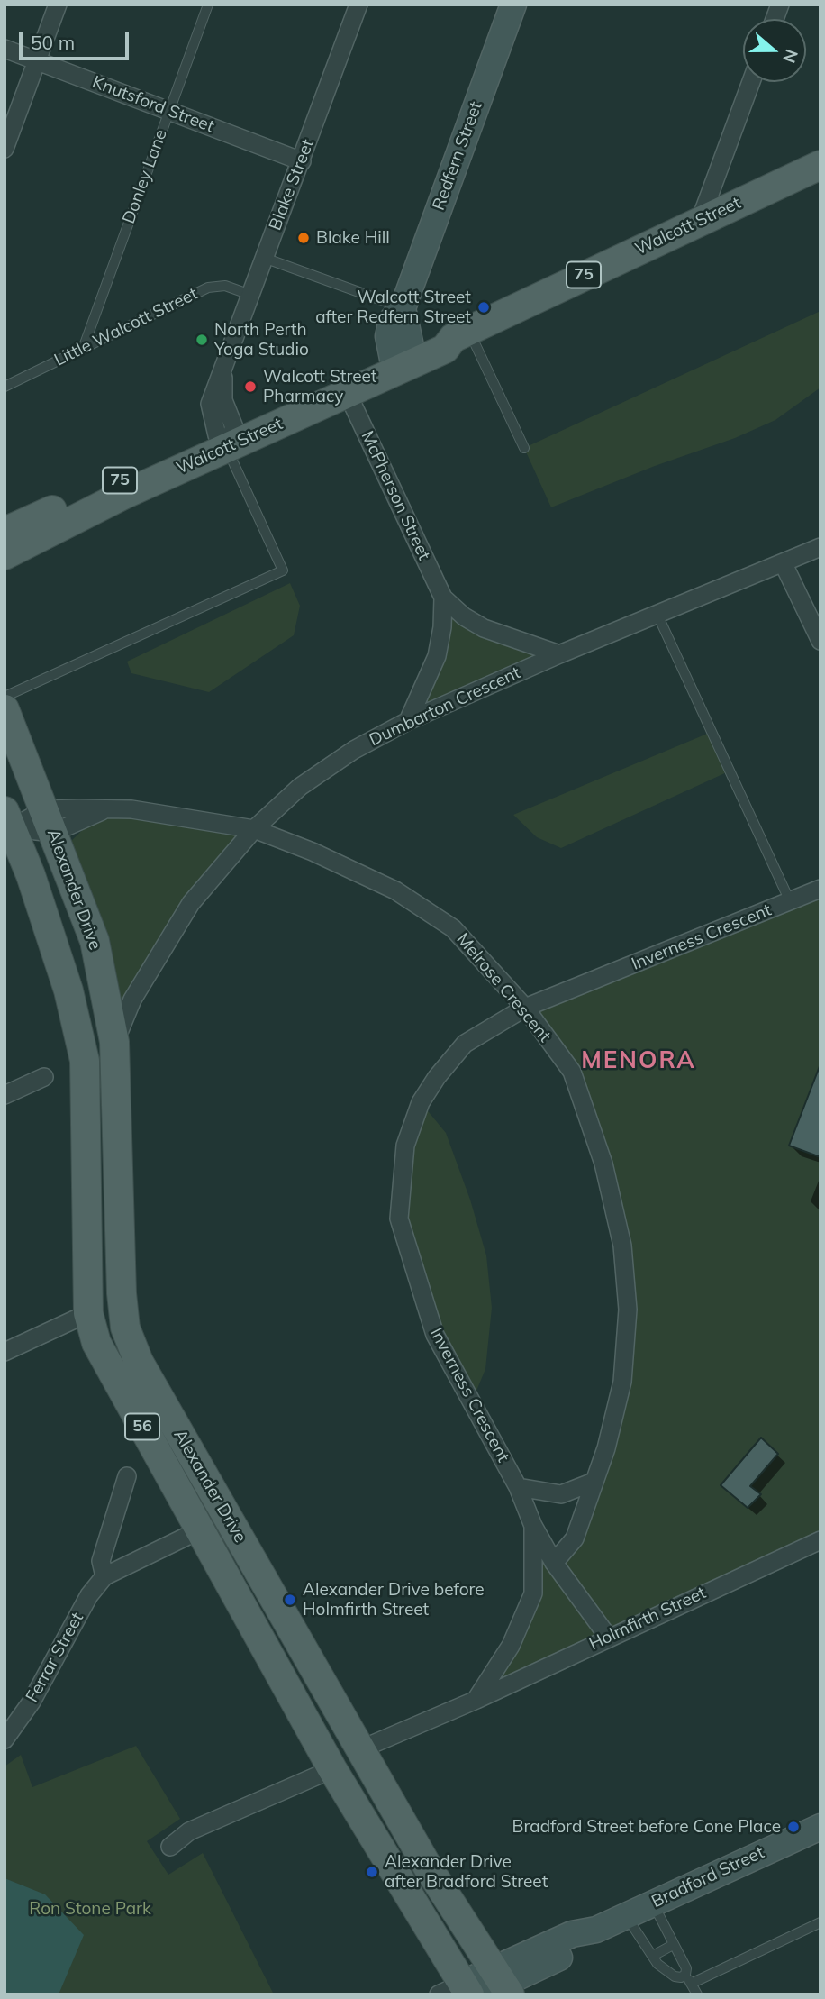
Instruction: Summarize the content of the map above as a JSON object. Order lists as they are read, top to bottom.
{
  "streets": {
    "main road": [
      "Walcott Street",
      "75",
      "Alexander Drive",
      "56"
    ],
    "street": [
      "Knutsford Street",
      "Redfern Street",
      "Blake Street",
      "McPherson Street",
      "Dumbarton Crescent",
      "Inverness Crescent",
      "Melrose Crescent",
      "Holmfirth Street",
      "Ferrar Street",
      "Bradford Street"
    ],
    "lane": ["Donley Lane", "Little Walcott Street"]
  },
  "crossings": [
    ["Knutsford Street", "Donley Lane"],
    ["Knutsford Street", "Blake Street"],
    ["Redfern Street", "Walcott Street"],
    ["Donley Lane", "Little Walcott Street"],
    ["Blake Street", "Walcott Street"],
    ["Blake Street", "Little Walcott Street"],
    ["Walcott Street", "McPherson Street"],
    ["McPherson Street", "Dumbarton Crescent"],
    ["Dumbarton Crescent", "Alexander Drive"],
    ["Dumbarton Crescent", "Melrose Crescent"],
    ["Alexander Drive", "Melrose Crescent"],
    ["Alexander Drive", "Holmfirth Street"],
    ["Alexander Drive", "Ferrar Street"],
    ["Alexander Drive", "Bradford Street"],
    ["Inverness Crescent", "Melrose Crescent"],
    ["Inverness Crescent", "Holmfirth Street"]
  ],
  "districts": ["MENORA"],
  "parks": ["Ron Stone Park"],
  "places": [
    "Blake Hill",
    "Walcott Street after Redfern Street",
    "North Perth Yoga Studio",
    "Walcott Street Pharmacy",
    "Alexander Drive before Holmfirth Street",
    "Bradford Street before Cone Place",
    "Alexander Drive after Bradford Street"
  ],
  "scale_bar": "50 m",
  "north": "right"
}
